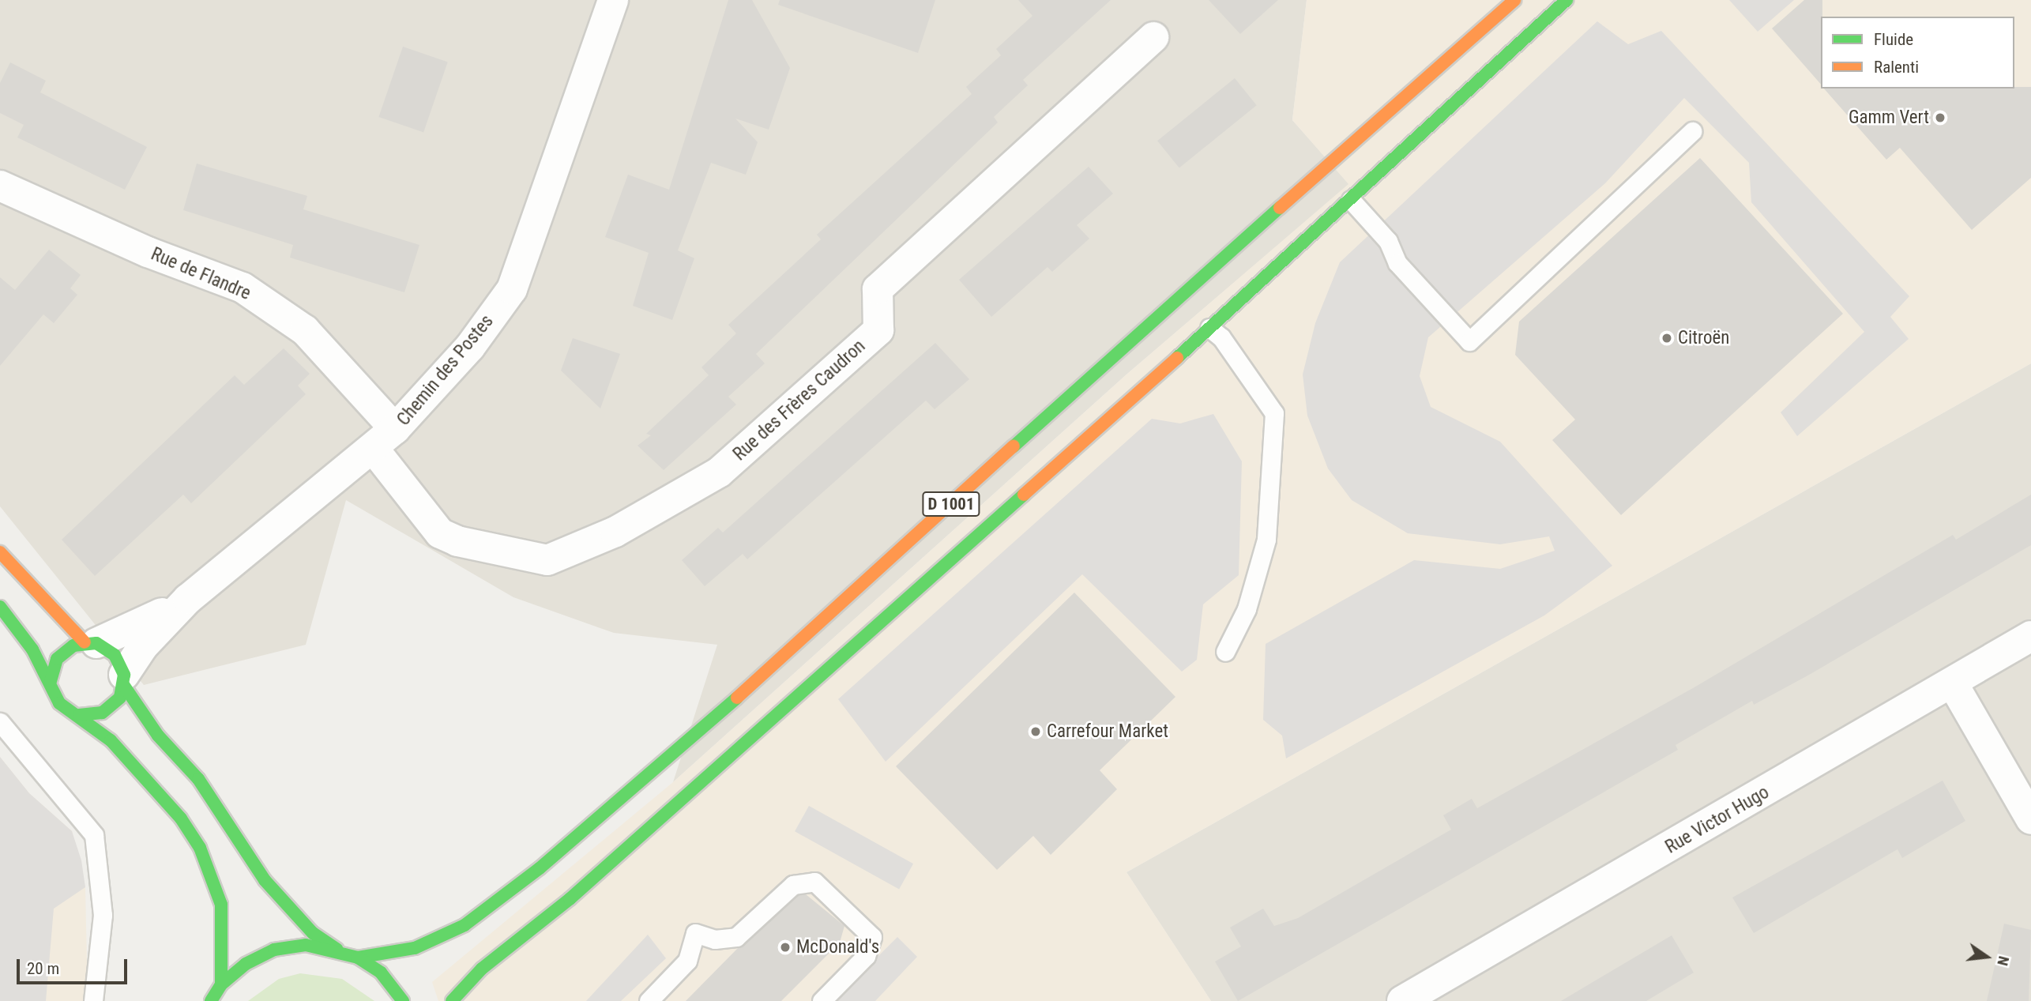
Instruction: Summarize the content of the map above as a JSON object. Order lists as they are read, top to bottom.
{
  "streets": {
    "main road": ["D 1001"],
    "street": [
      "Rue de Flandre",
      "Chemin des Postes",
      "Rue des Frères Caudron",
      "Rue Victor Hugo"
    ]
  },
  "crossings": [
    ["Rue de Flandre", "Chemin des Postes"],
    ["Rue de Flandre", "Rue des Frères Caudron"],
    ["Chemin des Postes", "Rue des Frères Caudron"]
  ],
  "places": [
    "Gamm Vert",
    "Citroën",
    "Carrefour Market",
    "McDonald's"
  ],
  "legend": ["Fluide", "Ralenti"],
  "scale_bar": "20 m",
  "north": "right"
}
